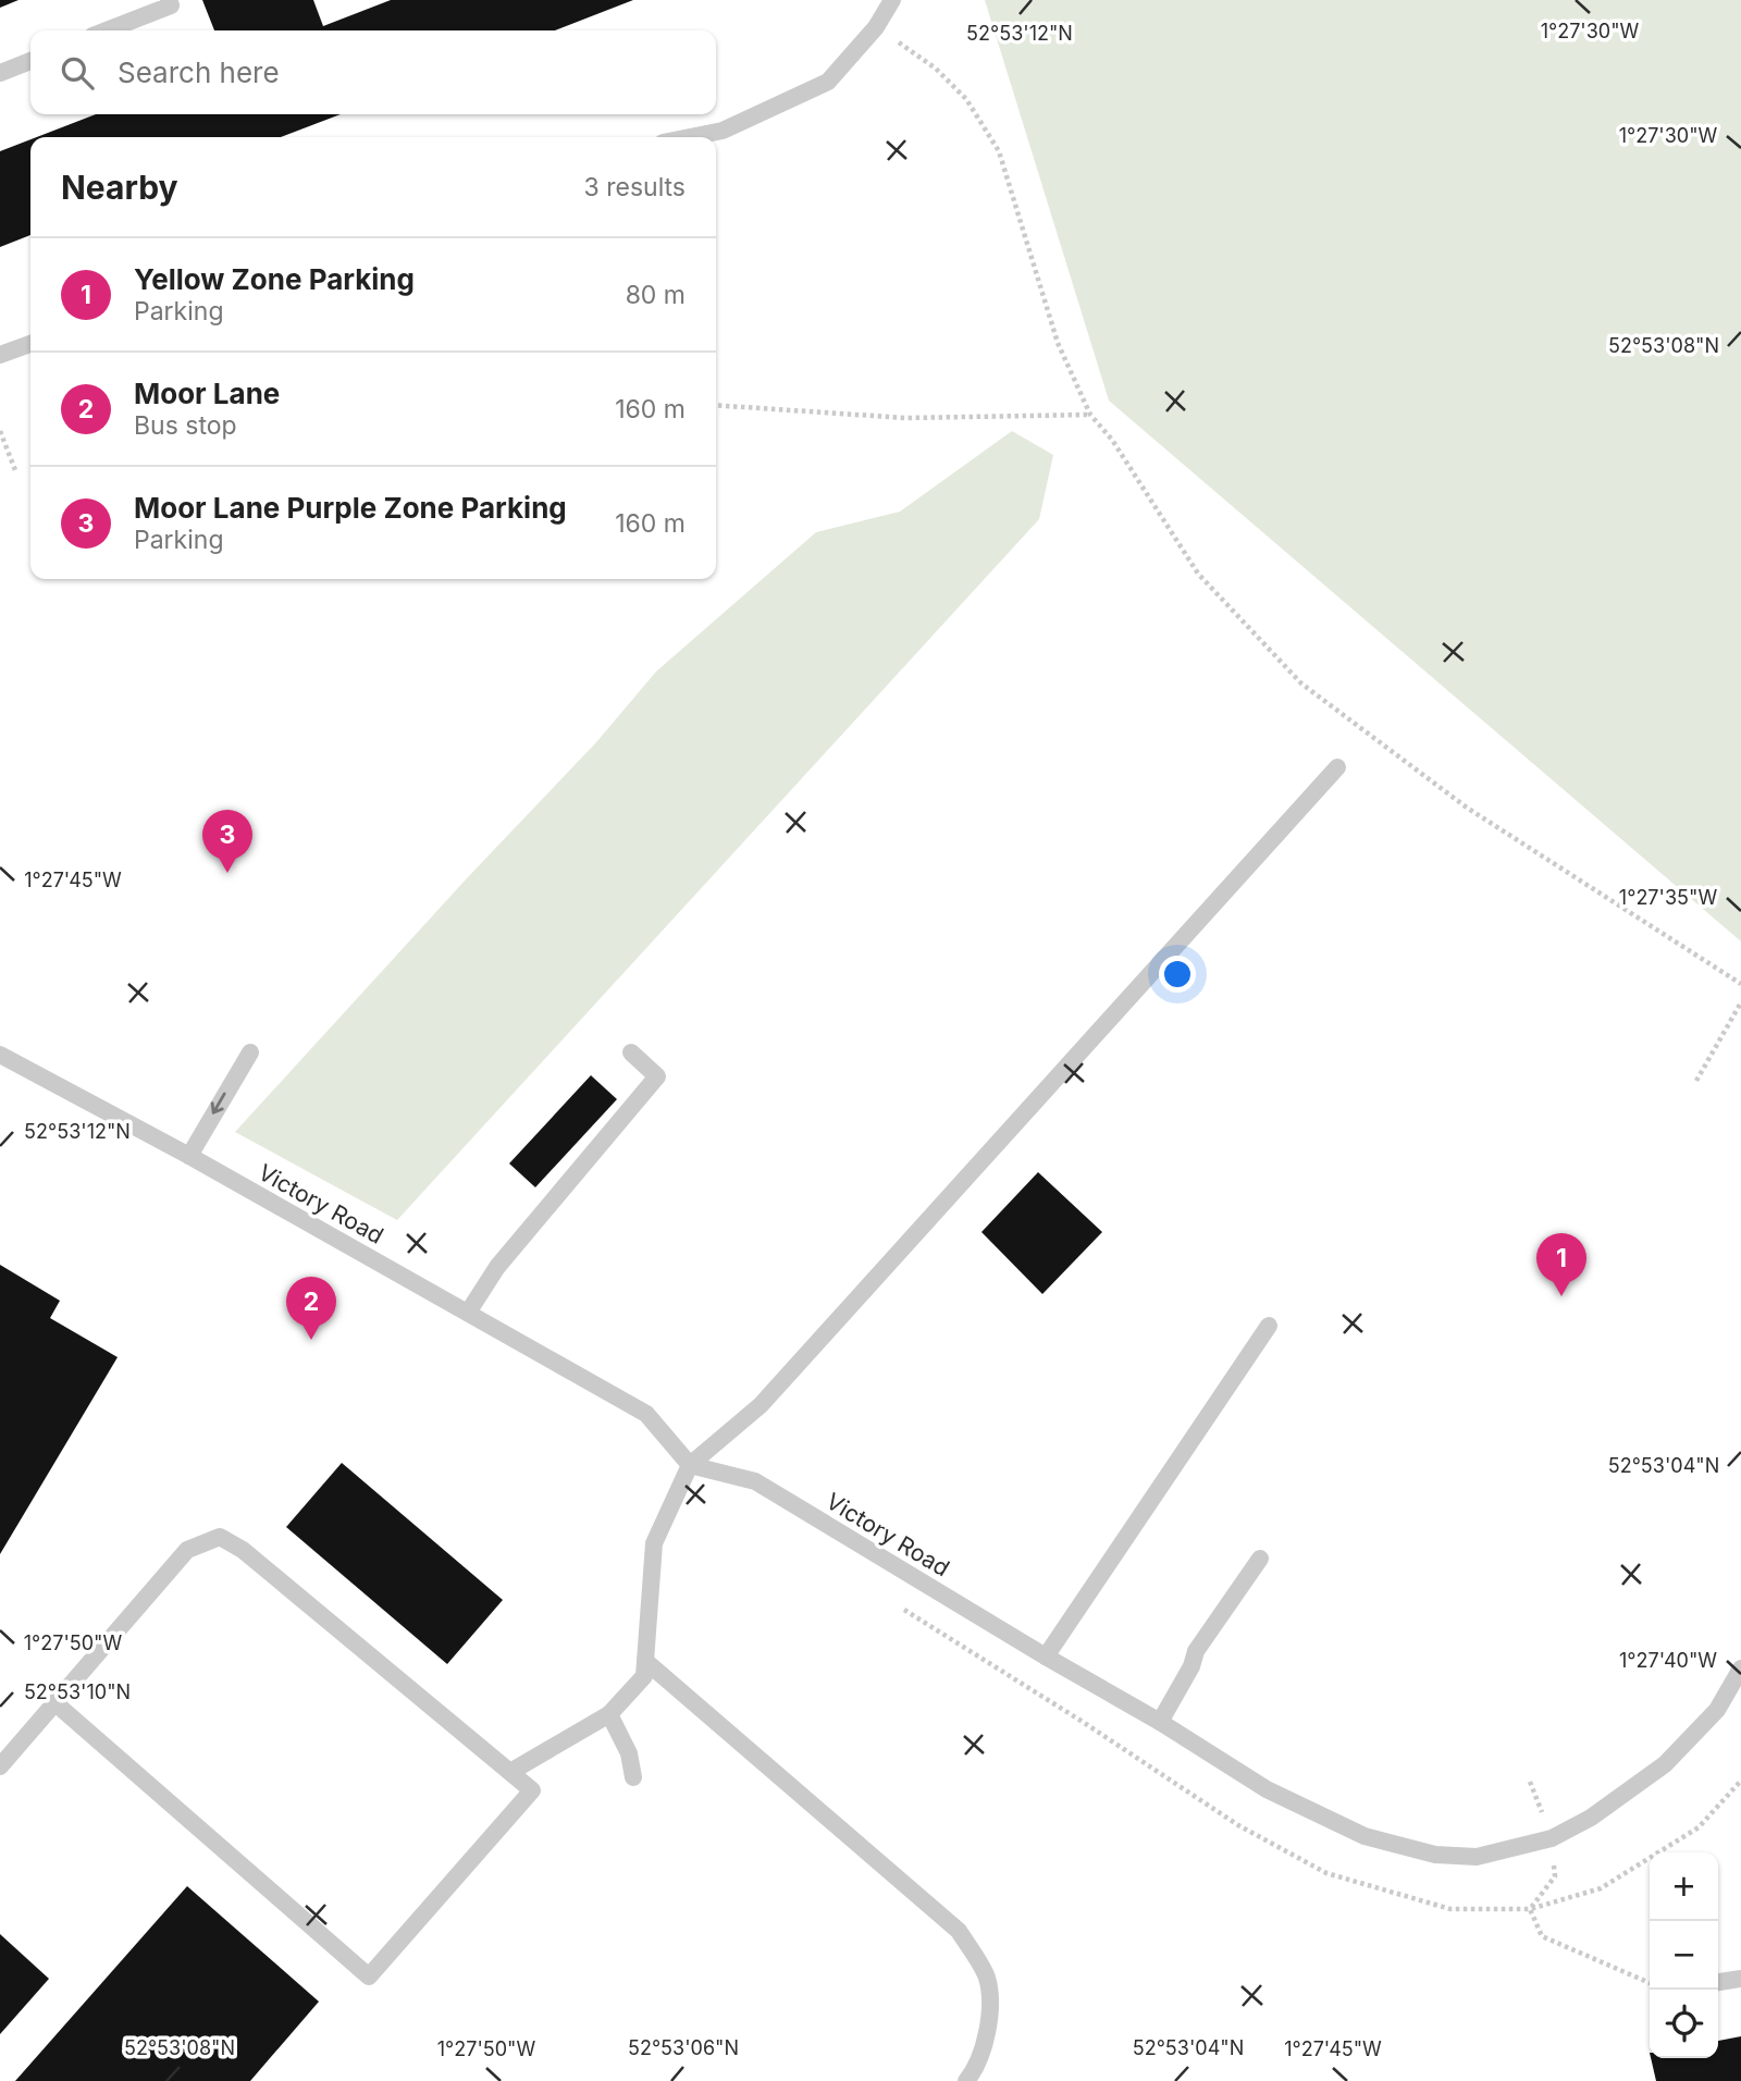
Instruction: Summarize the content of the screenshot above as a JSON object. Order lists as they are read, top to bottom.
{
  "streets": {
    "lane": ["Victory Road"]
  },
  "page": {
    "search": "Search here",
    "heading": ["Nearby", "3 results"],
    "list": [
      {
        "mark": "1",
        "name": "Yellow Zone Parking",
        "note": "Parking",
        "value": "80 m"
      },
      {
        "mark": "2",
        "name": "Moor Lane",
        "note": "Bus stop",
        "value": "160 m"
      },
      {
        "mark": "3",
        "name": "Moor Lane Purple Zone Parking",
        "note": "Parking",
        "value": "160 m"
      }
    ],
    "pins": ["3", "1", "2"],
    "map_buttons": ["+", "−"]
  },
  "coordinates": [
    "1°27'30\"W",
    "52°53'12\"N",
    "52°53'08\"N",
    "1°27'45\"W",
    "1°27'35\"W",
    "52°53'04\"N",
    "1°27'50\"W",
    "1°27'40\"W",
    "52°53'10\"N",
    "52°53'06\"N"
  ]
}
